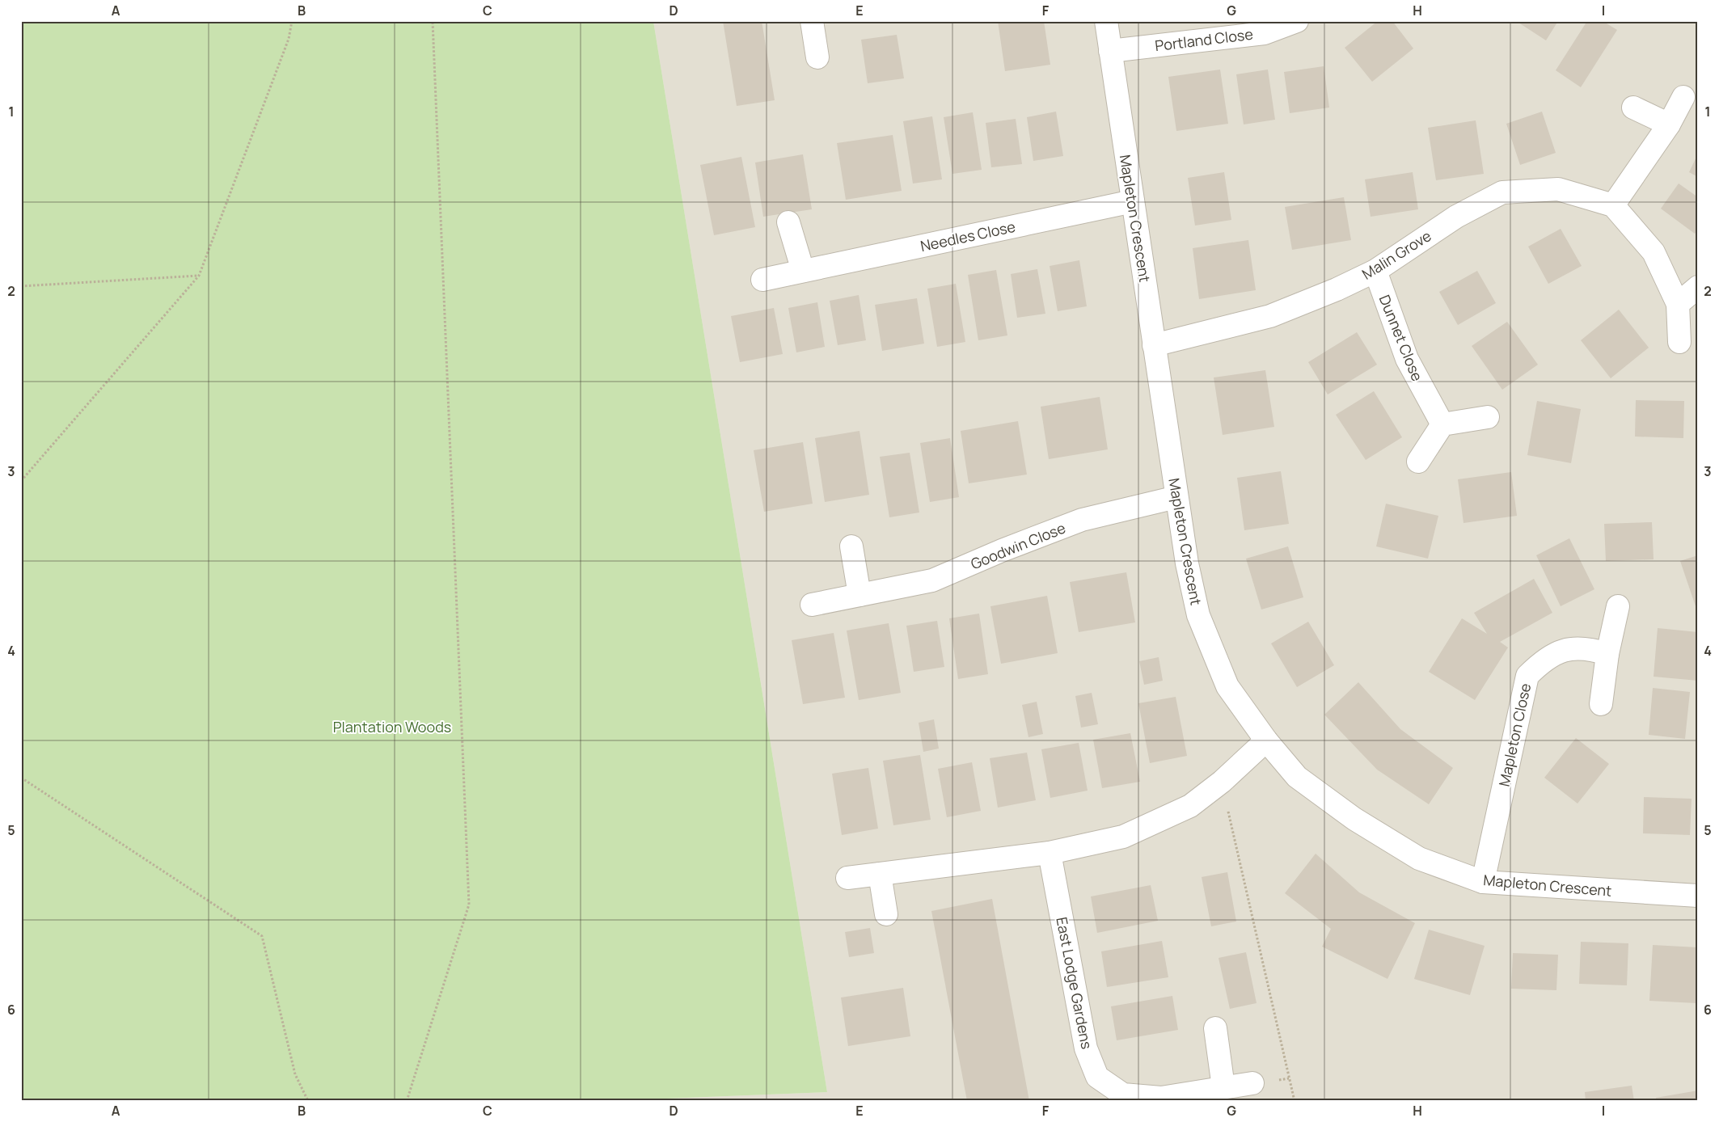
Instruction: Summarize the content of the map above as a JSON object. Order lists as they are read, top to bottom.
{
  "streets": {
    "street": [
      "Portland Close",
      "Mapleton Crescent",
      "Needles Close",
      "Malin Grove",
      "Dunnet Close",
      "Goodwin Close",
      "Mapleton Close",
      "East Lodge Gardens"
    ]
  },
  "crossings": [
    ["Portland Close", "Mapleton Crescent"],
    ["Mapleton Crescent", "Needles Close"],
    ["Mapleton Crescent", "Malin Grove"],
    ["Mapleton Crescent", "Goodwin Close"],
    ["Mapleton Crescent", "Mapleton Close"],
    ["Malin Grove", "Dunnet Close"]
  ],
  "parks": ["Plantation Woods"],
  "grid": {
    "columns": [
      "A",
      "B",
      "C",
      "D",
      "E",
      "F",
      "G",
      "H",
      "I"
    ],
    "rows": [
      "1",
      "2",
      "3",
      "4",
      "5",
      "6"
    ]
  }
}
